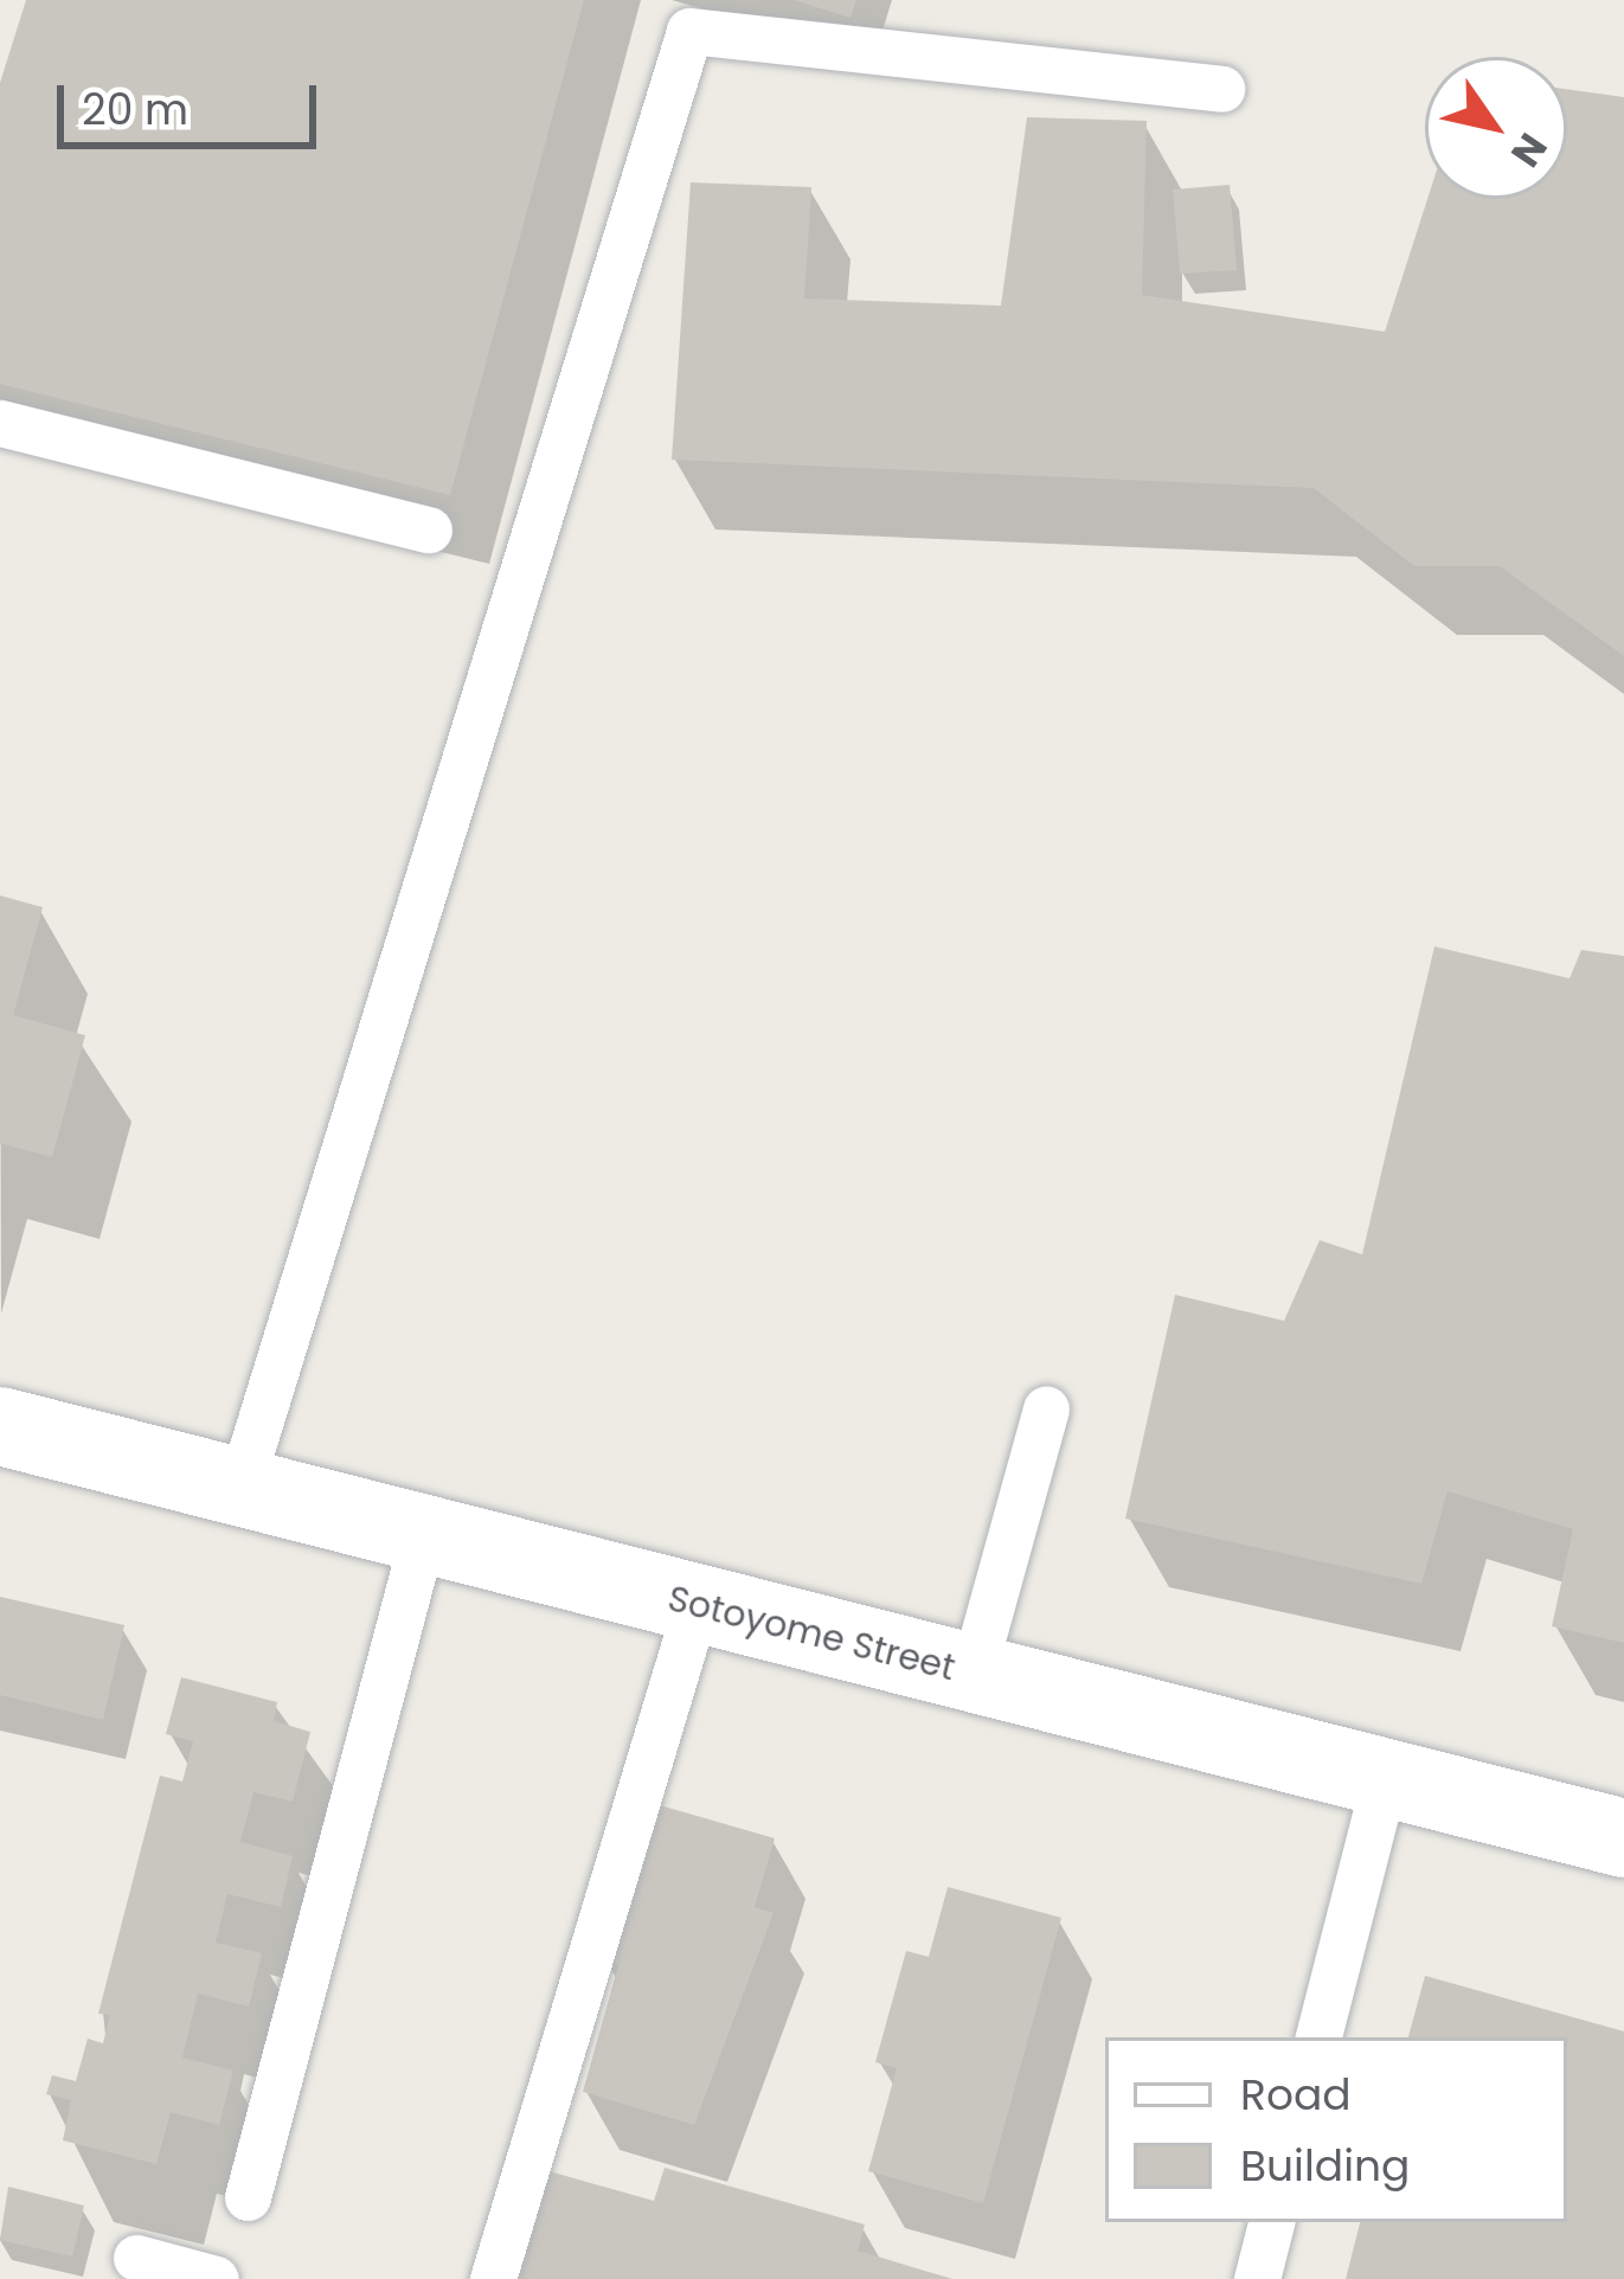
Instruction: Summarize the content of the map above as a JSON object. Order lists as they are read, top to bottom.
{
  "streets": {
    "street": ["Sotoyome Street"]
  },
  "legend": ["Road", "Building"],
  "scale_bar": "20 m",
  "north": "bottom right"
}
